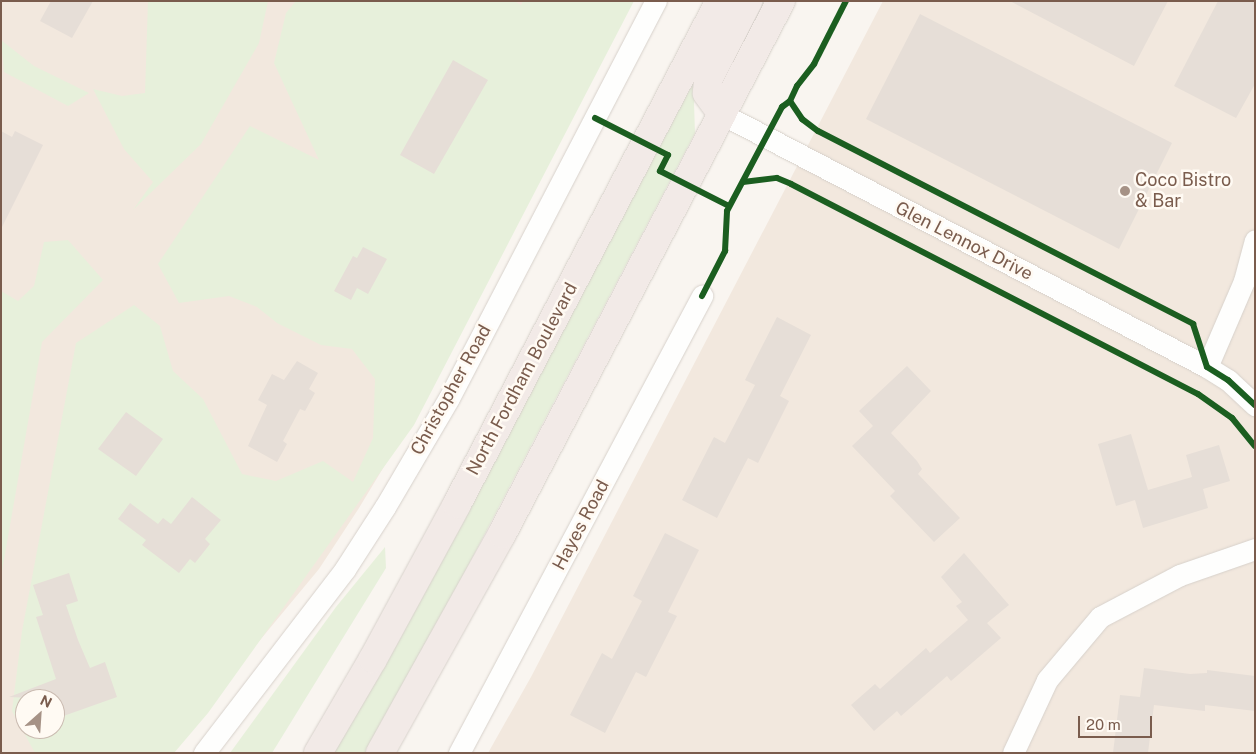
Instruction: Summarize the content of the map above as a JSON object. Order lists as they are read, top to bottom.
{
  "streets": {
    "highway": ["North Fordham Boulevard"],
    "street": ["Glen Lennox Drive", "Christopher Road", "Hayes Road"]
  },
  "places": ["Coco Bistro & Bar"],
  "scale_bar": "20 m",
  "north": "top right"
}
